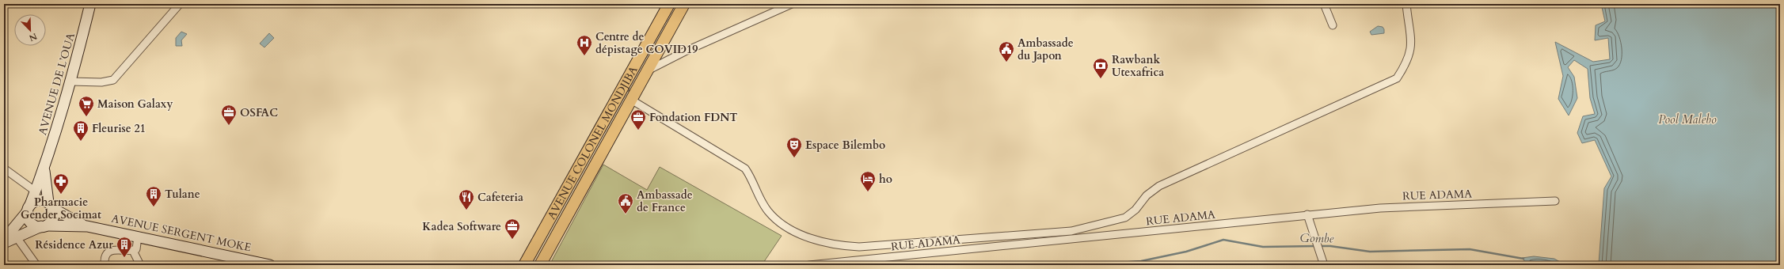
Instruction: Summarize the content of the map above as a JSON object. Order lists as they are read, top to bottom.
{
  "streets": {
    "main road": ["AVENUE DE L’OUA", "AVENUE COLONEL MONDJIBA", "AVENUE SERGENT MOKE"],
    "street": ["RUE ADAMA"]
  },
  "crossings": [
    ["AVENUE DE L’OUA", "AVENUE SERGENT MOKE"]
  ],
  "water": ["Pool Malebo", "Gombe"],
  "places": {
    "hospital": ["Centre de dépistage COVID19"],
    "public building": ["Ambassade du Japon", "Ambassade de France"],
    "bank": ["Rawbank Utexafrica"],
    "supermarket": ["Maison Galaxy"],
    "office": ["OSFAC", "Fondation FDNT", "Kadea Software"],
    "building": ["Fleurise 21", "Tulane", "Résidence Azur"],
    "theatre": ["Espace Bilembo"],
    "hotel": ["ho"],
    "pharmacy": ["Pharmacie Gender Socimat"],
    "restaurant": ["Cafeteria"]
  },
  "north": "bottom right"
}
